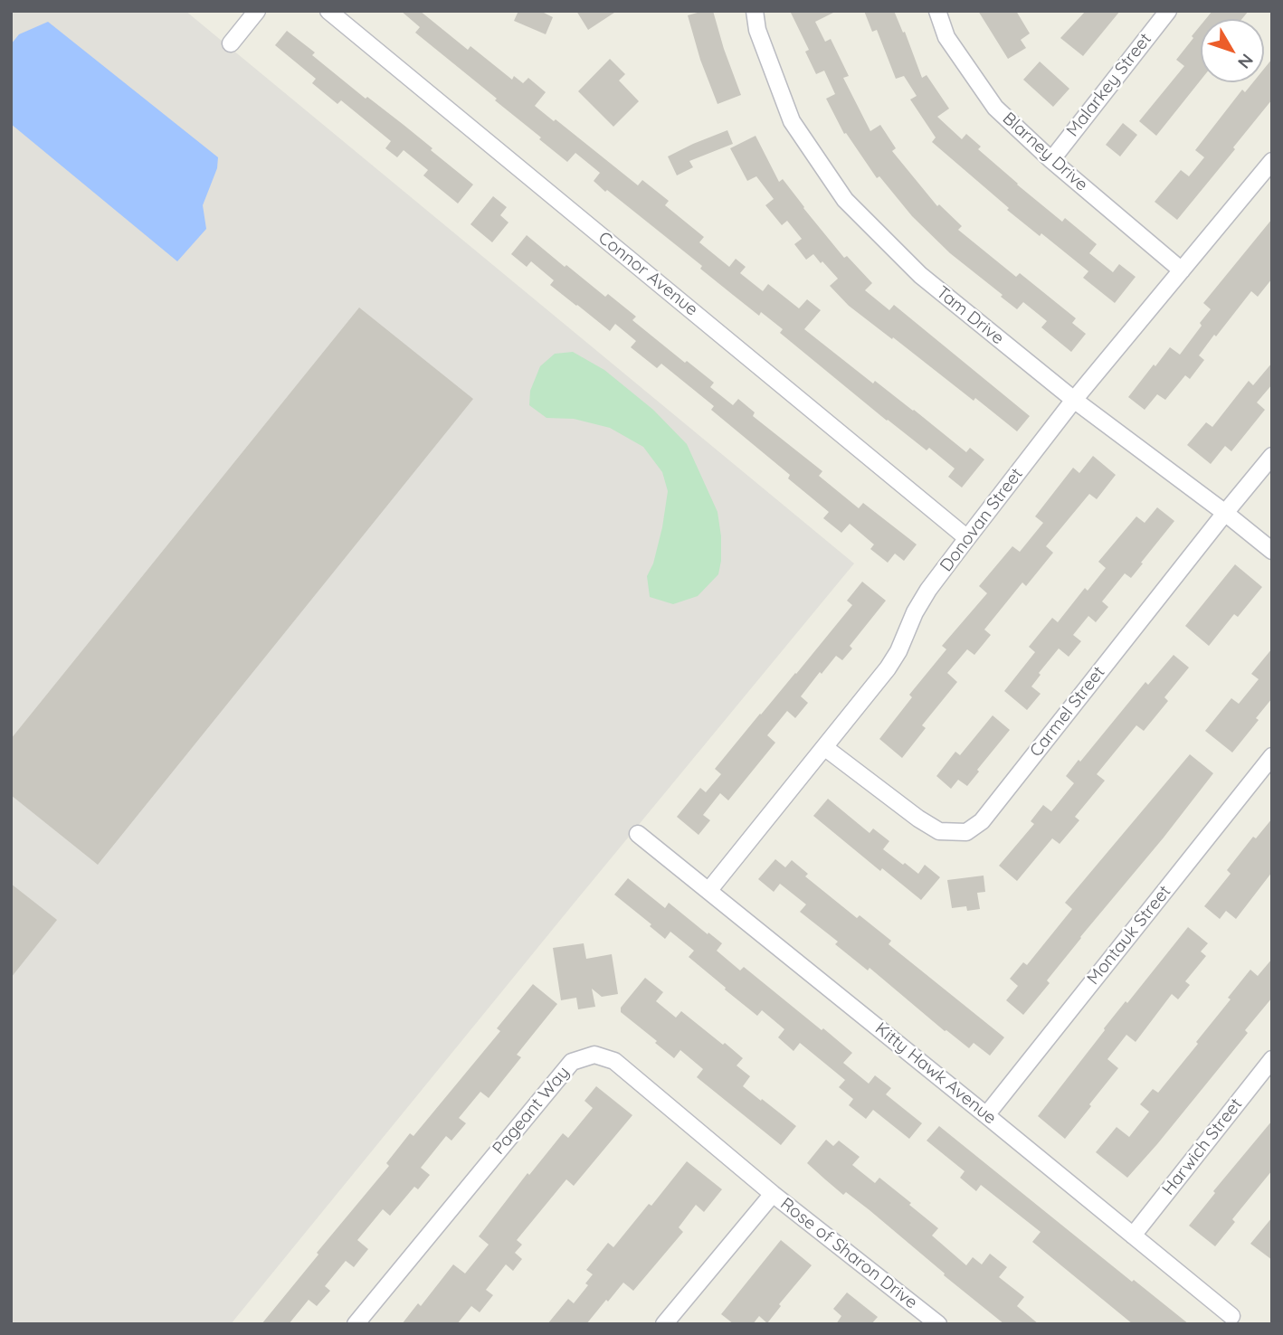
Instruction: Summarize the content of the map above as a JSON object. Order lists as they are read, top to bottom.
{
  "streets": {
    "street": [
      "Malarkey Street",
      "Blarney Drive",
      "Connor Avenue",
      "Tam Drive",
      "Donovan Street",
      "Carmel Street",
      "Montauk Street",
      "Kitty Hawk Avenue",
      "Pageant Way",
      "Harwich Street",
      "Rose of Sharon Drive"
    ]
  },
  "crossings": [
    ["Malarkey Street", "Blarney Drive"],
    ["Blarney Drive", "Donovan Street"],
    ["Connor Avenue", "Donovan Street"],
    ["Tam Drive", "Donovan Street"],
    ["Tam Drive", "Carmel Street"],
    ["Donovan Street", "Carmel Street"],
    ["Donovan Street", "Kitty Hawk Avenue"],
    ["Montauk Street", "Kitty Hawk Avenue"],
    ["Kitty Hawk Avenue", "Harwich Street"],
    ["Pageant Way", "Rose of Sharon Drive"]
  ],
  "north": "bottom right"
}
